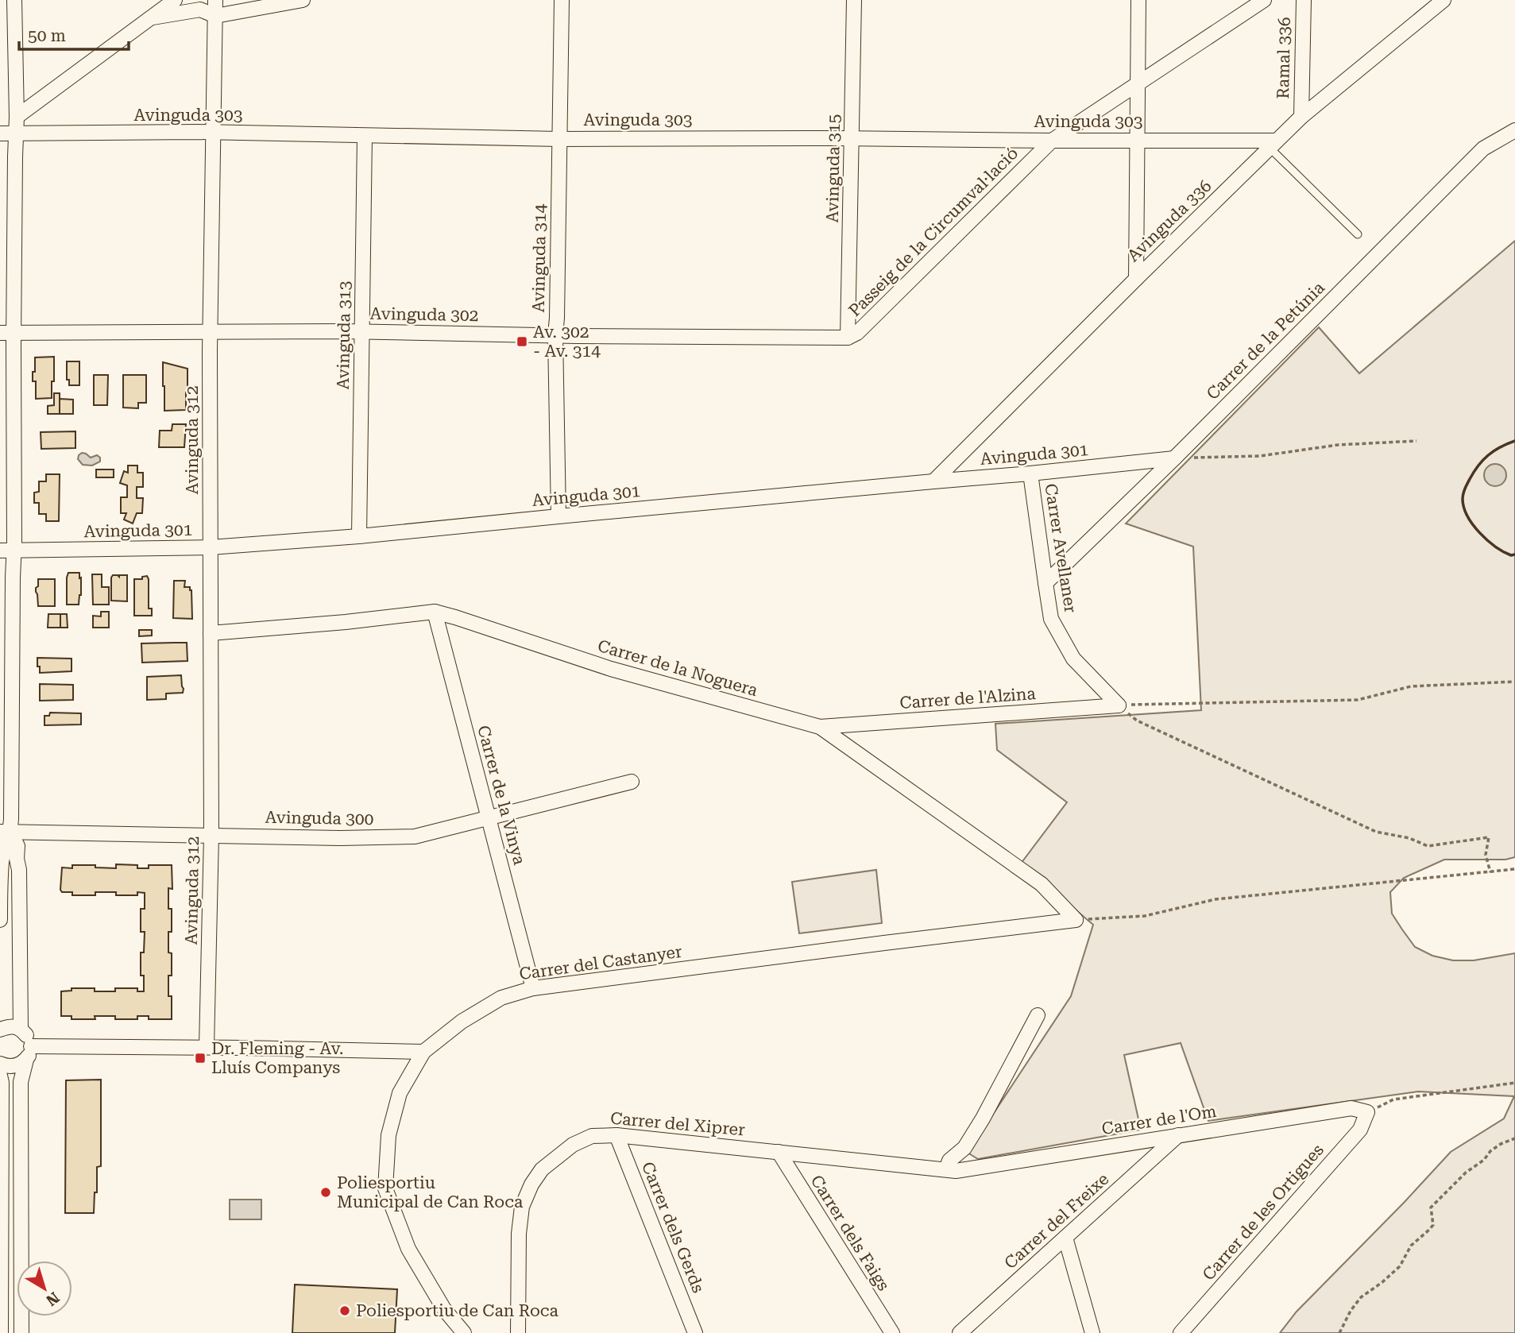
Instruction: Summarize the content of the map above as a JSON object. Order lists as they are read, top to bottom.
{
  "streets": {
    "street": [
      "Ramal 336",
      "Avinguda 303",
      "Avinguda 315",
      "Avinguda 336",
      "Passeig de la Circumval·lació",
      "Avinguda 314",
      "Avinguda 302",
      "Avinguda 313",
      "Carrer de la Petúnia",
      "Avinguda 312",
      "Avinguda 301",
      "Carrer Avellaner",
      "Carrer de la Noguera",
      "Carrer de l'Alzina",
      "Carrer de la Vinya",
      "Avinguda 300",
      "Carrer del Castanyer",
      "Carrer de l'Om",
      "Carrer del Xiprer",
      "Carrer de les Ortigues",
      "Carrer del Freixe",
      "Carrer dels Gerds",
      "Carrer dels Faigs"
    ]
  },
  "crossings": [
    ["Ramal 336", "Avinguda 336"],
    ["Avinguda 303", "Avinguda 315"],
    ["Avinguda 303", "Avinguda 336"],
    ["Avinguda 303", "Passeig de la Circumval·lació"],
    ["Avinguda 303", "Avinguda 314"],
    ["Avinguda 303", "Avinguda 313"],
    ["Avinguda 303", "Avinguda 312"],
    ["Avinguda 315", "Passeig de la Circumval·lació"],
    ["Avinguda 315", "Avinguda 302"],
    ["Avinguda 336", "Avinguda 301"],
    ["Passeig de la Circumval·lació", "Avinguda 302"],
    ["Avinguda 314", "Avinguda 302"],
    ["Avinguda 314", "Avinguda 301"],
    ["Avinguda 302", "Avinguda 313"],
    ["Avinguda 302", "Avinguda 312"],
    ["Avinguda 313", "Avinguda 301"],
    ["Carrer de la Petúnia", "Avinguda 301"],
    ["Carrer de la Petúnia", "Carrer Avellaner"],
    ["Avinguda 312", "Avinguda 301"],
    ["Avinguda 312", "Carrer de la Noguera"],
    ["Avinguda 312", "Avinguda 300"],
    ["Avinguda 301", "Carrer Avellaner"],
    ["Carrer Avellaner", "Carrer de l'Alzina"],
    ["Carrer de la Noguera", "Carrer de l'Alzina"],
    ["Carrer de la Noguera", "Carrer de la Vinya"],
    ["Carrer de la Noguera", "Carrer del Castanyer"],
    ["Carrer de la Vinya", "Avinguda 300"],
    ["Carrer de la Vinya", "Carrer del Castanyer"],
    ["Carrer de l'Om", "Carrer del Xiprer"],
    ["Carrer de l'Om", "Carrer de les Ortigues"],
    ["Carrer de l'Om", "Carrer del Freixe"],
    ["Carrer del Xiprer", "Carrer dels Gerds"],
    ["Carrer del Xiprer", "Carrer dels Faigs"]
  ],
  "places": {
    "transit": ["Av. 302 - Av. 314", "Dr. Fleming - Av. Lluís Companys"],
    "other": ["Poliesportiu Municipal de Can Roca", "Poliesportiu de Can Roca"]
  },
  "scale_bar": "50 m",
  "north": "bottom right"
}
